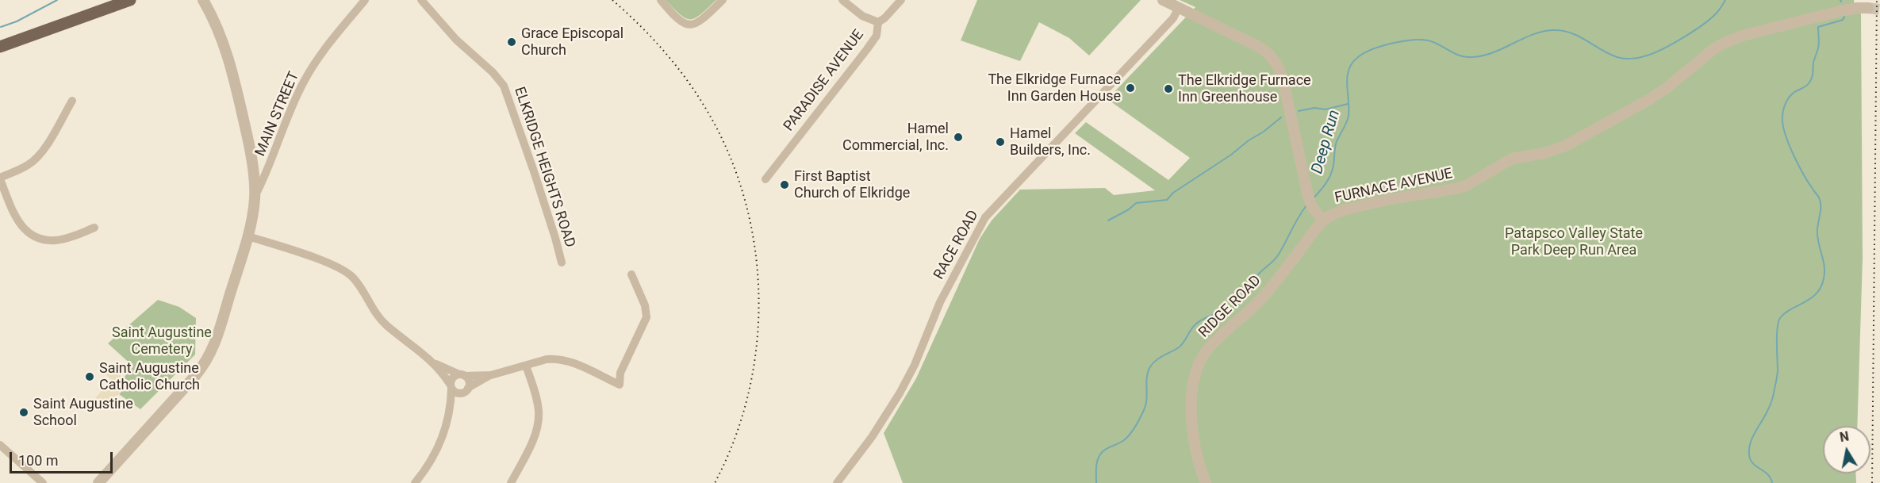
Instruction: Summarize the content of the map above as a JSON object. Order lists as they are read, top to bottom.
{
  "streets": {
    "street": [
      "PARADISE AVENUE",
      "MAIN STREET",
      "ELKRIDGE HEIGHTS ROAD",
      "FURNACE AVENUE",
      "RACE ROAD",
      "RIDGE ROAD"
    ]
  },
  "crossings": [
    ["FURNACE AVENUE", "RACE ROAD"],
    ["FURNACE AVENUE", "RIDGE ROAD"]
  ],
  "water": ["Deep Run"],
  "parks": ["Patapsco Valley State Park Deep Run Area", "Saint Augustine Cemetery"],
  "places": [
    "Grace Episcopal Church",
    "The Elkridge Furnace Inn Garden House",
    "The Elkridge Furnace Inn Greenhouse",
    "Hamel Commercial, Inc.",
    "Hamel Builders, Inc.",
    "First Baptist Church of Elkridge",
    "Saint Augustine Catholic Church",
    "Saint Augustine School"
  ],
  "scale_bar": "100 m",
  "north": "top"
}
